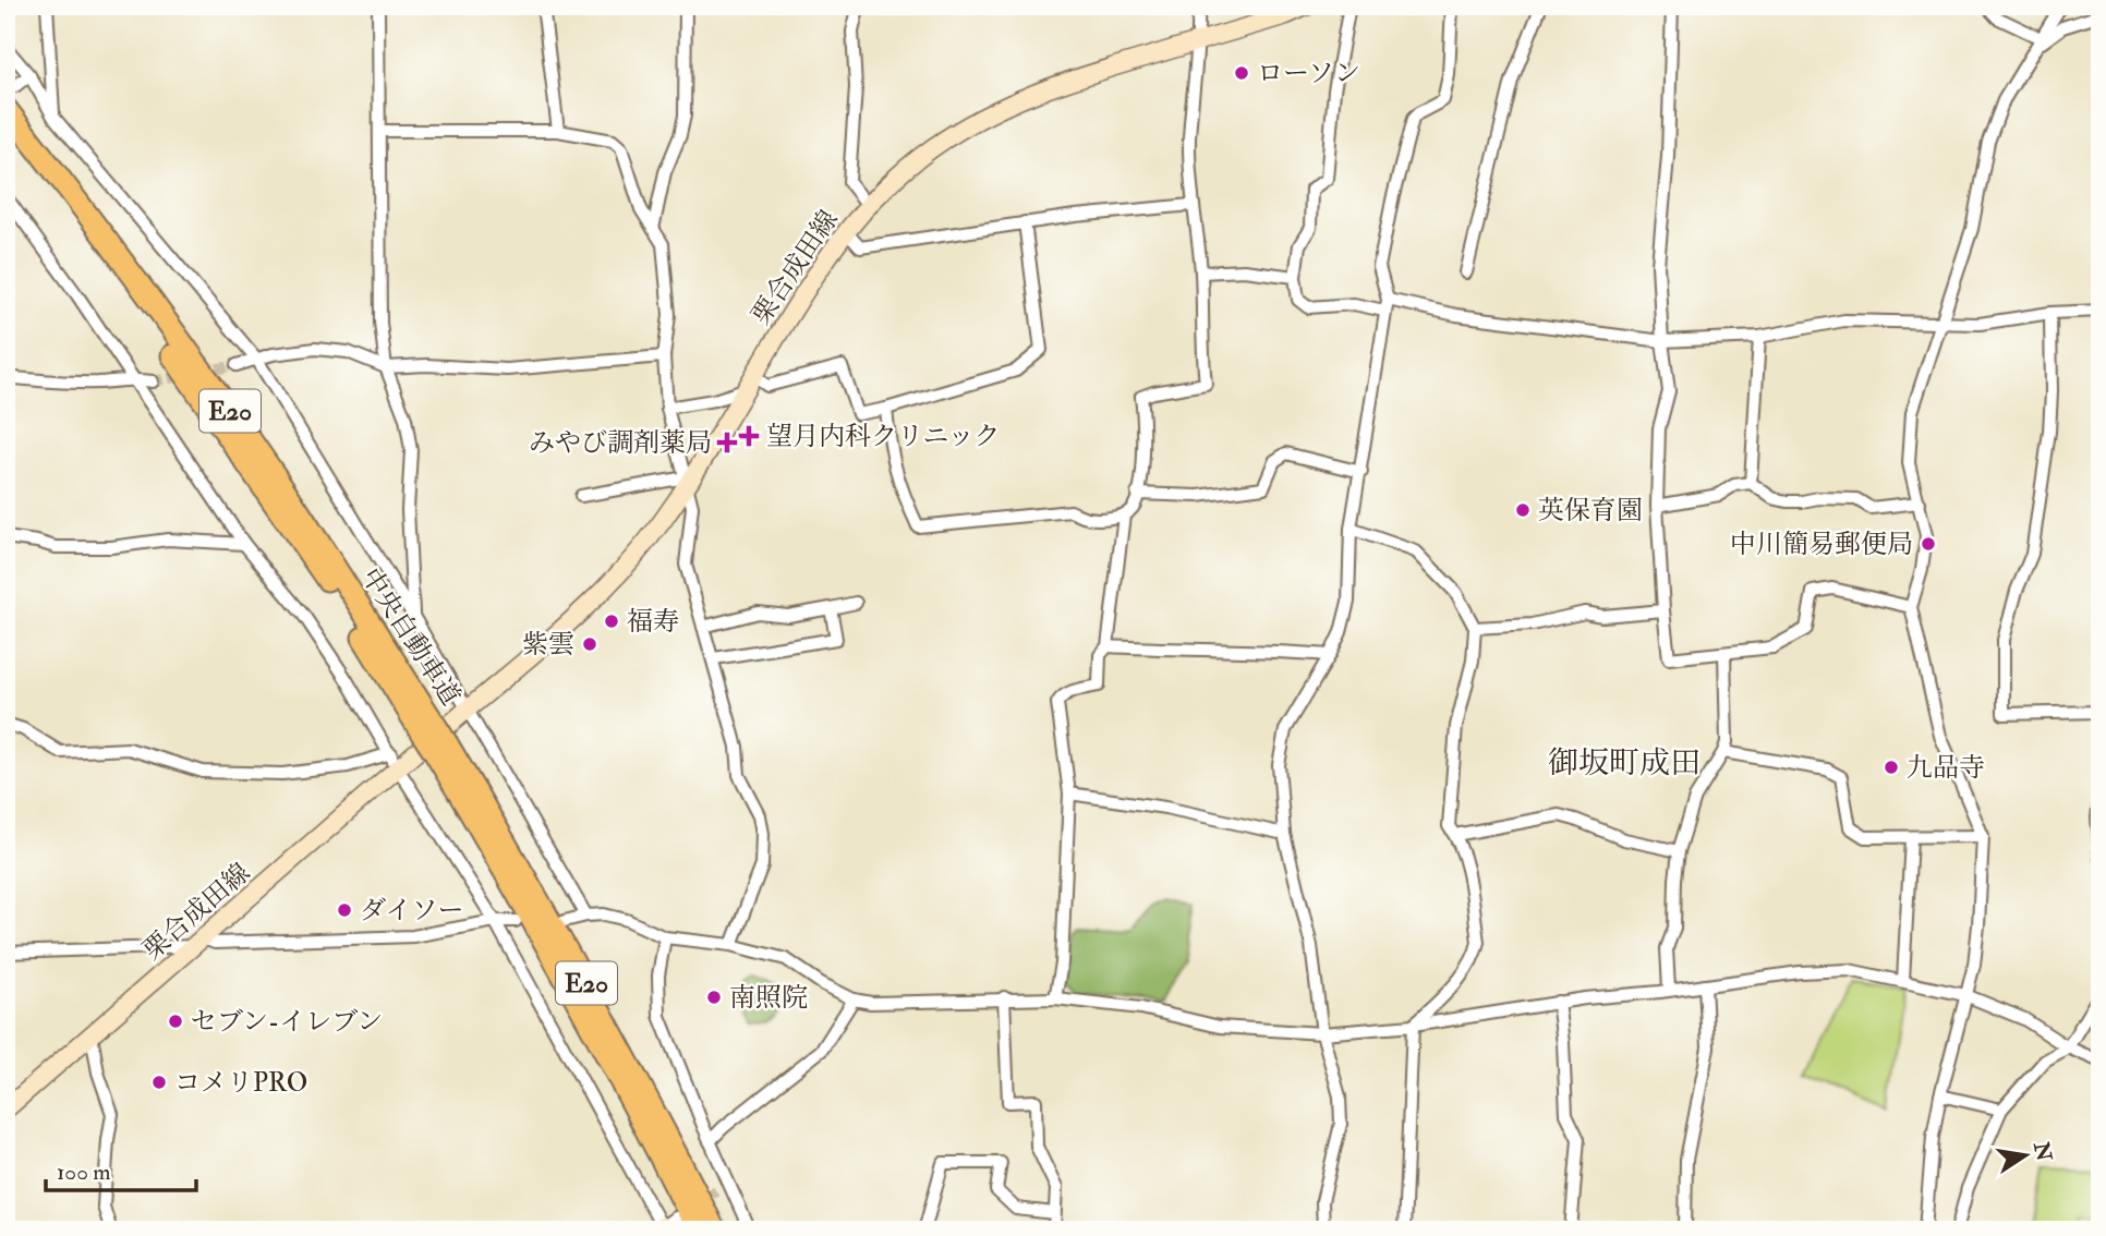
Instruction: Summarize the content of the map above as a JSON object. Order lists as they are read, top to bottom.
{
  "streets": {
    "highway": ["E20", "中央自動車道"],
    "main road": ["栗合成田線"]
  },
  "crossings": [
    ["栗合成田線", "中央自動車道"]
  ],
  "districts": ["御坂町成田"],
  "places": {
    "other": [
      "ローソン",
      "英保育園",
      "中川簡易郵便局",
      "福寿",
      "紫雲",
      "九品寺",
      "ダイソー",
      "南照院",
      "セブン-イレブン",
      "コメリPRO"
    ],
    "health": ["望月内科クリニック", "みやび調剤薬局"]
  },
  "scale_bar": "100 m",
  "north": "right"
}
